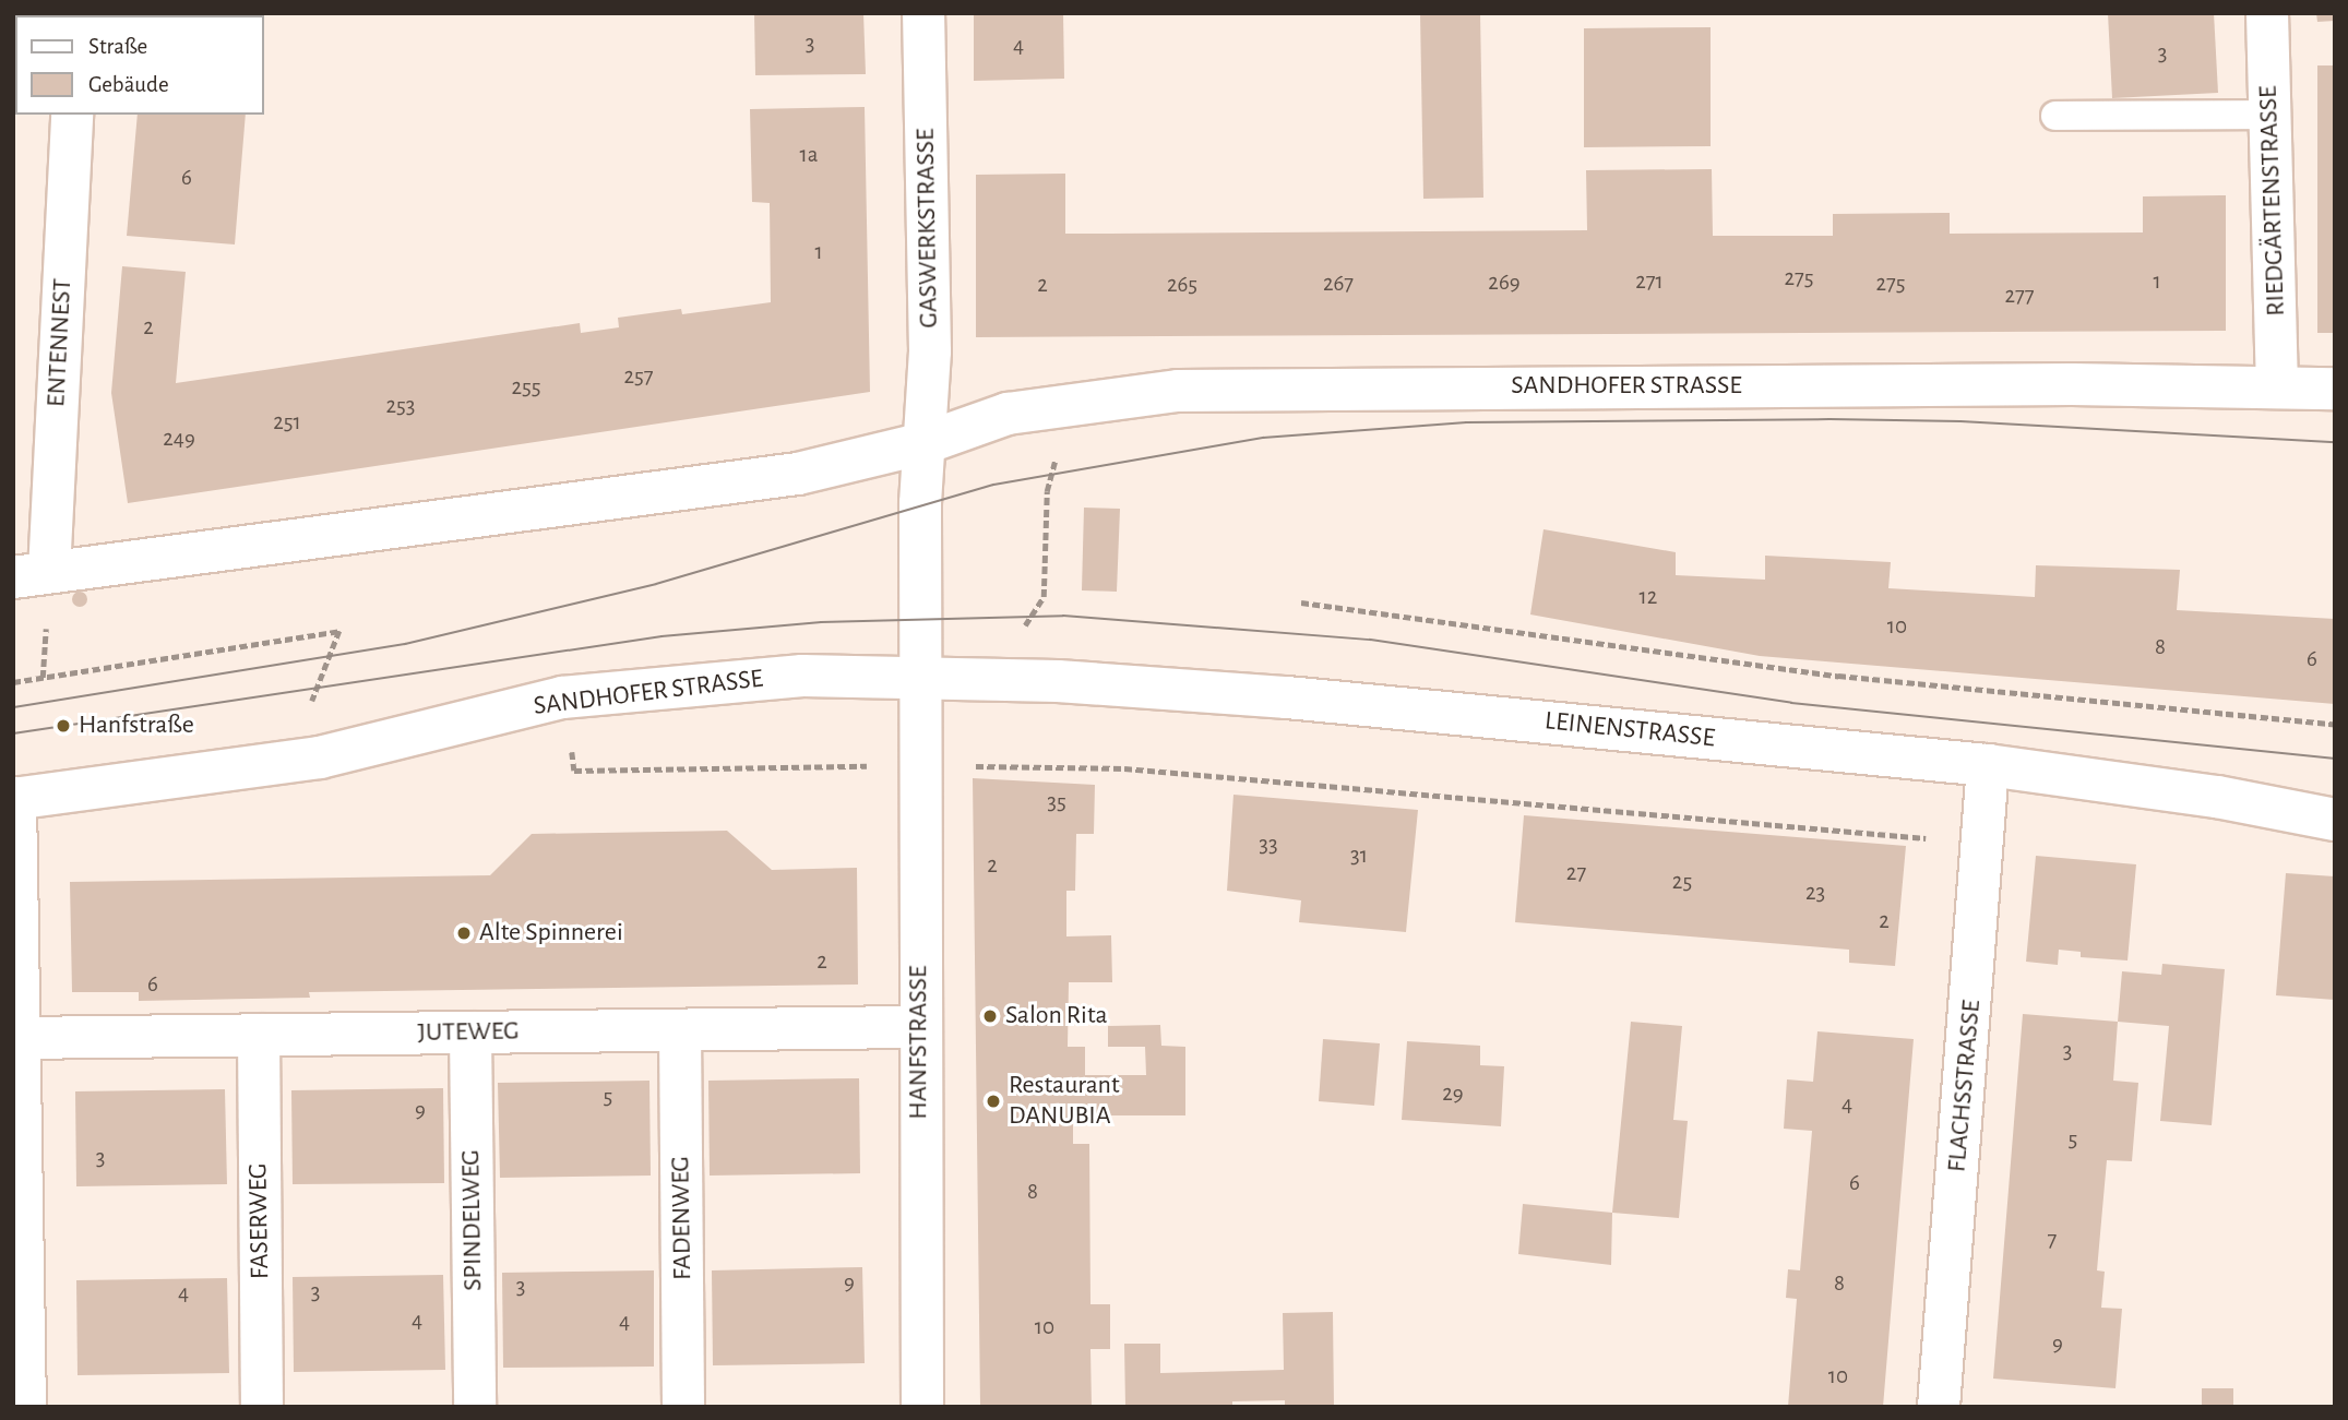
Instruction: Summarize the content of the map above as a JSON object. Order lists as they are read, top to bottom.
{
  "streets": {
    "street": [
      "RIEDGÄRTENSTRASSE",
      "GASWERKSTRASSE",
      "ENTENNEST",
      "SANDHOFER STRASSE",
      "LEINENSTRASSE",
      "JUTEWEG",
      "HANFSTRASSE",
      "FLACHSSTRASSE",
      "FADENWEG",
      "SPINDELWEG",
      "FASERWEG"
    ]
  },
  "crossings": [
    ["RIEDGÄRTENSTRASSE", "SANDHOFER STRASSE"],
    ["GASWERKSTRASSE", "SANDHOFER STRASSE"],
    ["ENTENNEST", "SANDHOFER STRASSE"],
    ["SANDHOFER STRASSE", "LEINENSTRASSE"],
    ["SANDHOFER STRASSE", "HANFSTRASSE"],
    ["LEINENSTRASSE", "HANFSTRASSE"],
    ["LEINENSTRASSE", "FLACHSSTRASSE"],
    ["JUTEWEG", "HANFSTRASSE"],
    ["JUTEWEG", "FADENWEG"],
    ["JUTEWEG", "SPINDELWEG"],
    ["JUTEWEG", "FASERWEG"]
  ],
  "places": [
    "Hanfstraße",
    "Alte Spinnerei",
    "Salon Rita",
    "Restaurant DANUBIA"
  ],
  "house_numbers": [
    "3",
    "4",
    "3",
    "1a",
    "6",
    "1",
    "275",
    "271",
    "1",
    "269",
    "267",
    "275",
    "2",
    "265",
    "277",
    "2",
    "257",
    "255",
    "253",
    "251",
    "249",
    "12",
    "10",
    "8",
    "6",
    "35",
    "33",
    "31",
    "2",
    "27",
    "25",
    "23",
    "2",
    "2",
    "6",
    "3",
    "29",
    "5",
    "4",
    "9",
    "5",
    "3",
    "6",
    "8",
    "7",
    "9",
    "8",
    "3",
    "3",
    "4",
    "4",
    "4",
    "10",
    "9",
    "10"
  ],
  "legend": ["Straße", "Gebäude"]
}
